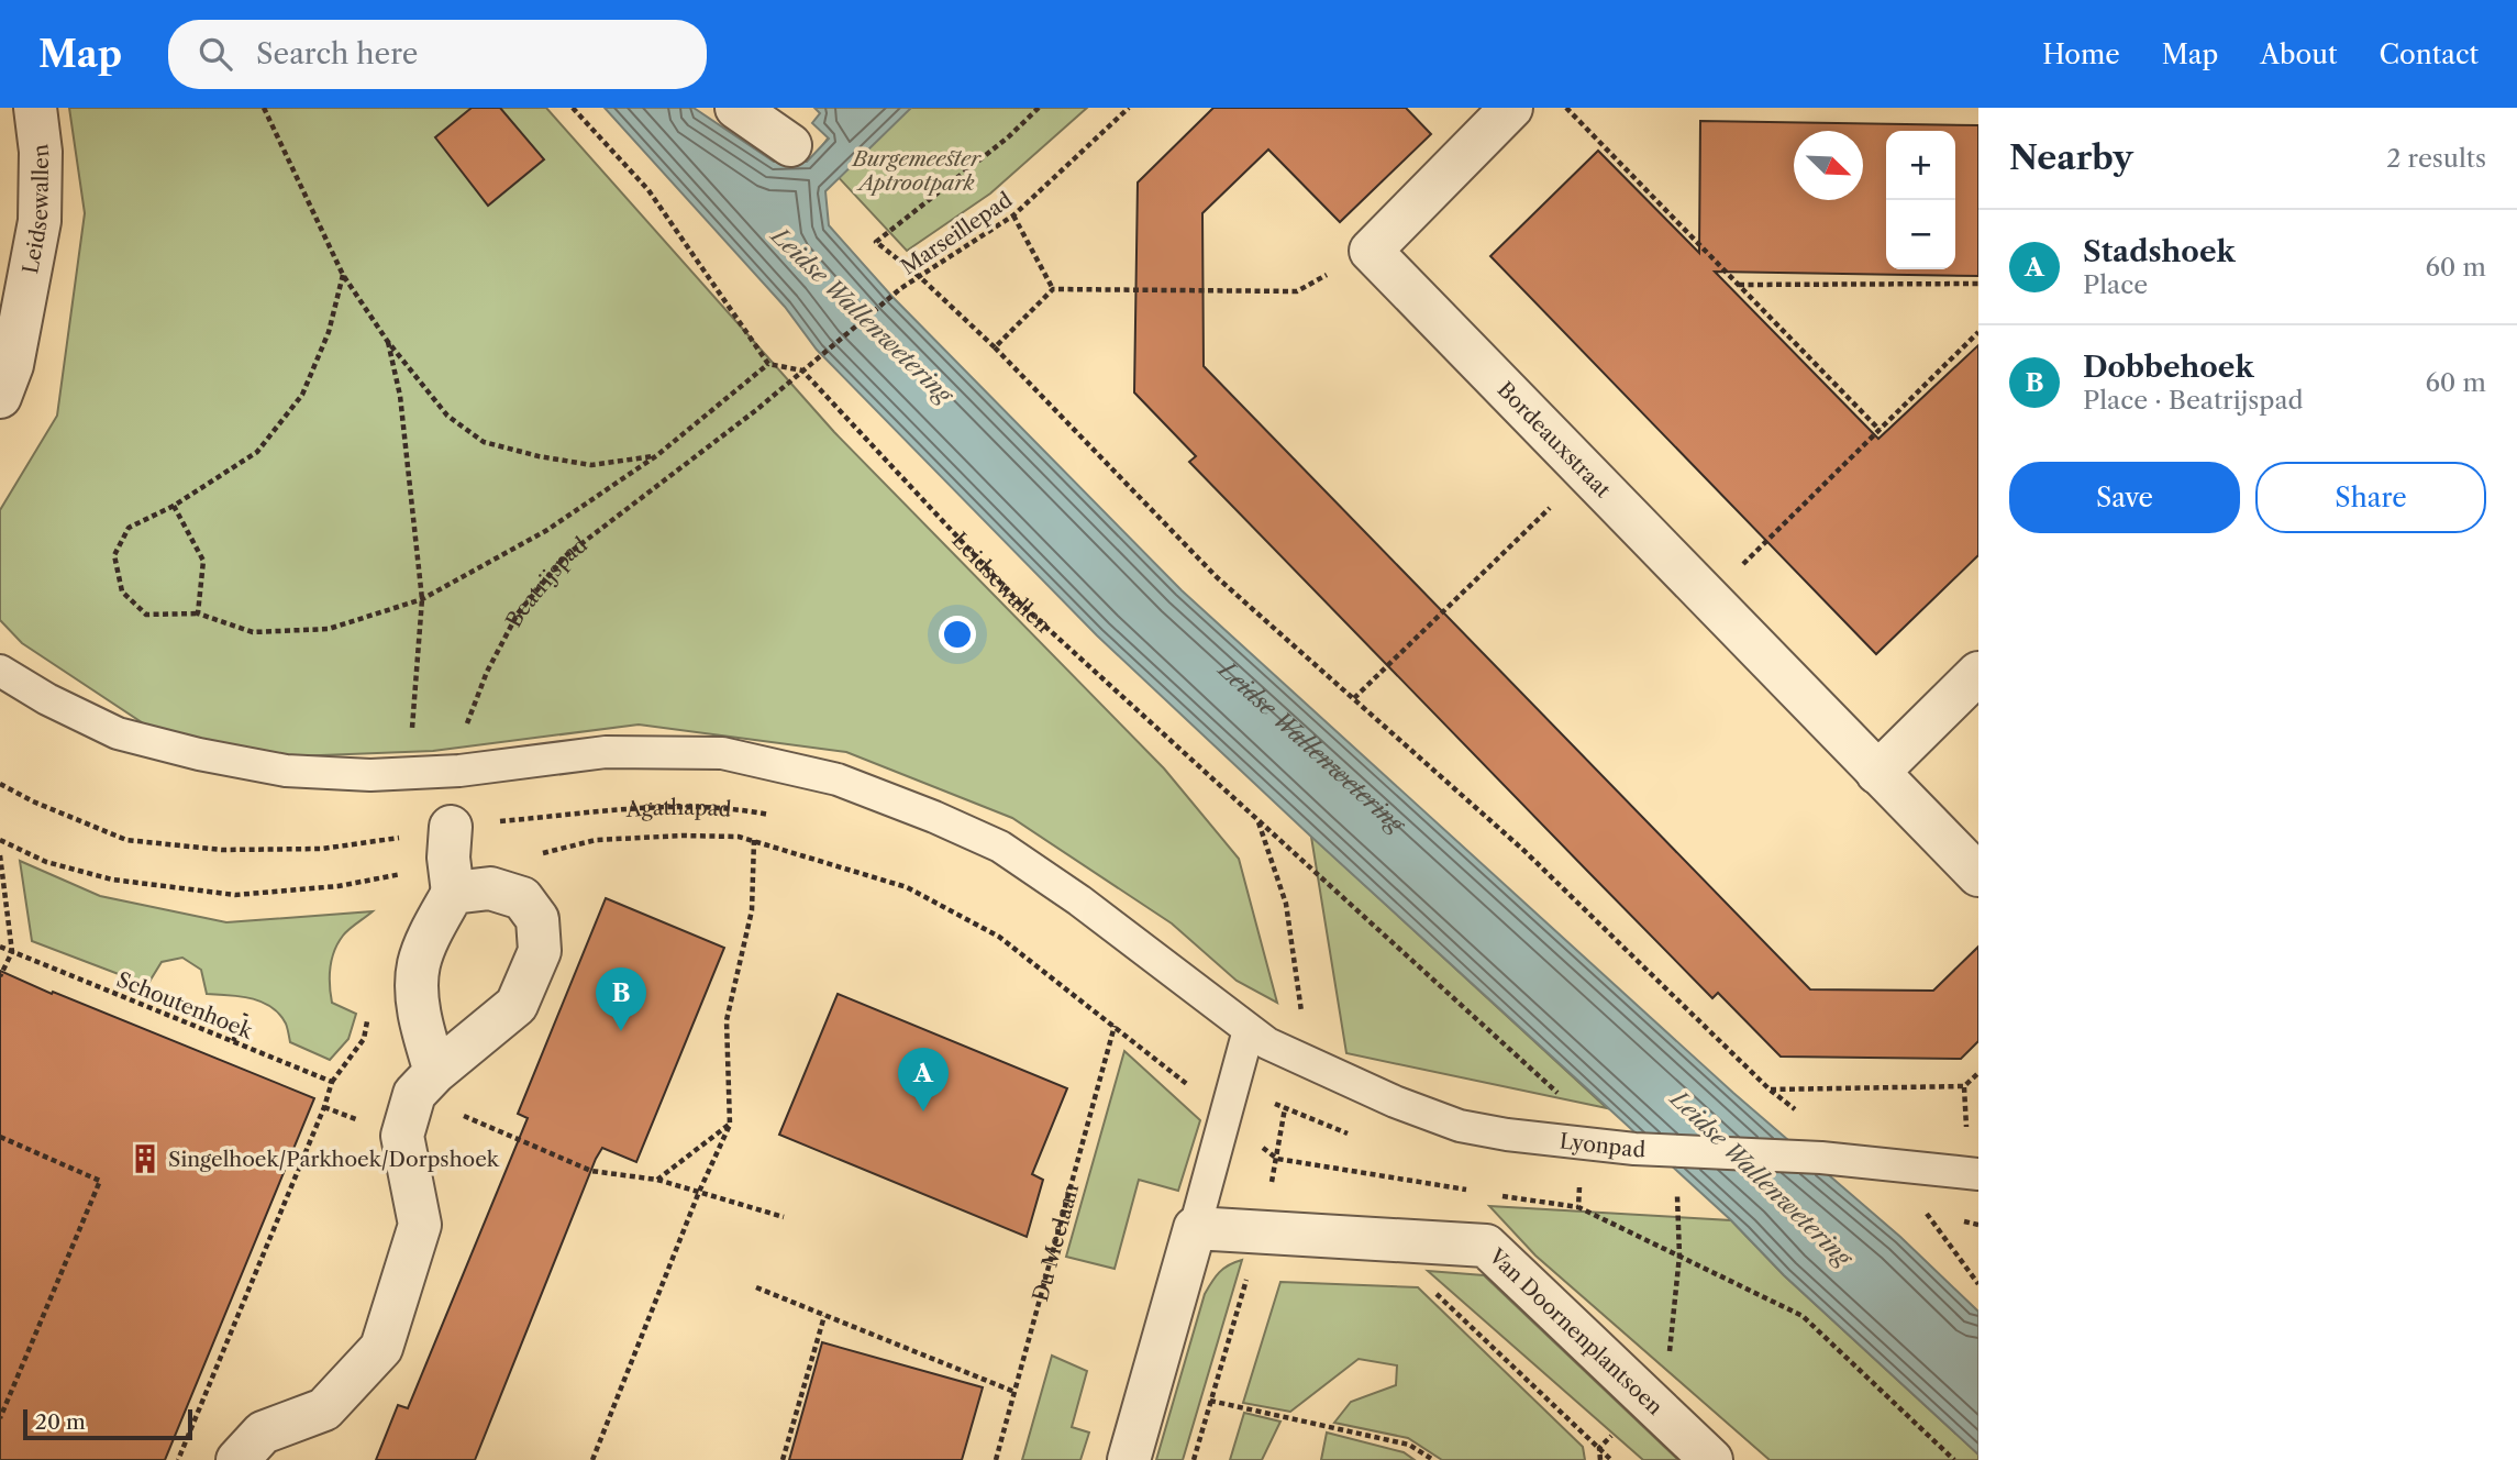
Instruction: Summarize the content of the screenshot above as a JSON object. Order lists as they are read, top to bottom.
{
  "streets": {
    "street": ["Leidsewallen", "Bordeauxstraat", "Van Doornenplantsoen"],
    "lane": ["Lyonpad"],
    "path": [
      "Marseillepad",
      "Beatrijspad",
      "Agathapad",
      "Schoutenhoek",
      "Du Meelaan"
    ]
  },
  "crossings": [
    ["Leidsewallen", "Marseillepad"],
    ["Leidsewallen", "Beatrijspad"],
    ["Leidsewallen", "Lyonpad"],
    ["Marseillepad", "Beatrijspad"]
  ],
  "water": ["Leidse Wallenwetering"],
  "parks": ["Burgemeester Aptrootpark"],
  "places": {
    "building": ["Singelhoek/Parkhoek/Dorpshoek"]
  },
  "scale_bar": "20 m",
  "north": "bottom right",
  "page": {
    "header": "Map",
    "search": "Search here",
    "nav": [
      "Home",
      "Map",
      "About",
      "Contact"
    ],
    "heading": ["Nearby", "2 results"],
    "map_buttons": ["+", "−"],
    "list": [
      {
        "mark": "A",
        "name": "Stadshoek",
        "note": "Place",
        "value": "60 m"
      },
      {
        "mark": "B",
        "name": "Dobbehoek",
        "note": "Place · Beatrijspad",
        "value": "60 m"
      }
    ],
    "buttons": ["Save", "Share"],
    "pins": ["B", "A"],
    "scale": "20 m"
  }
}
